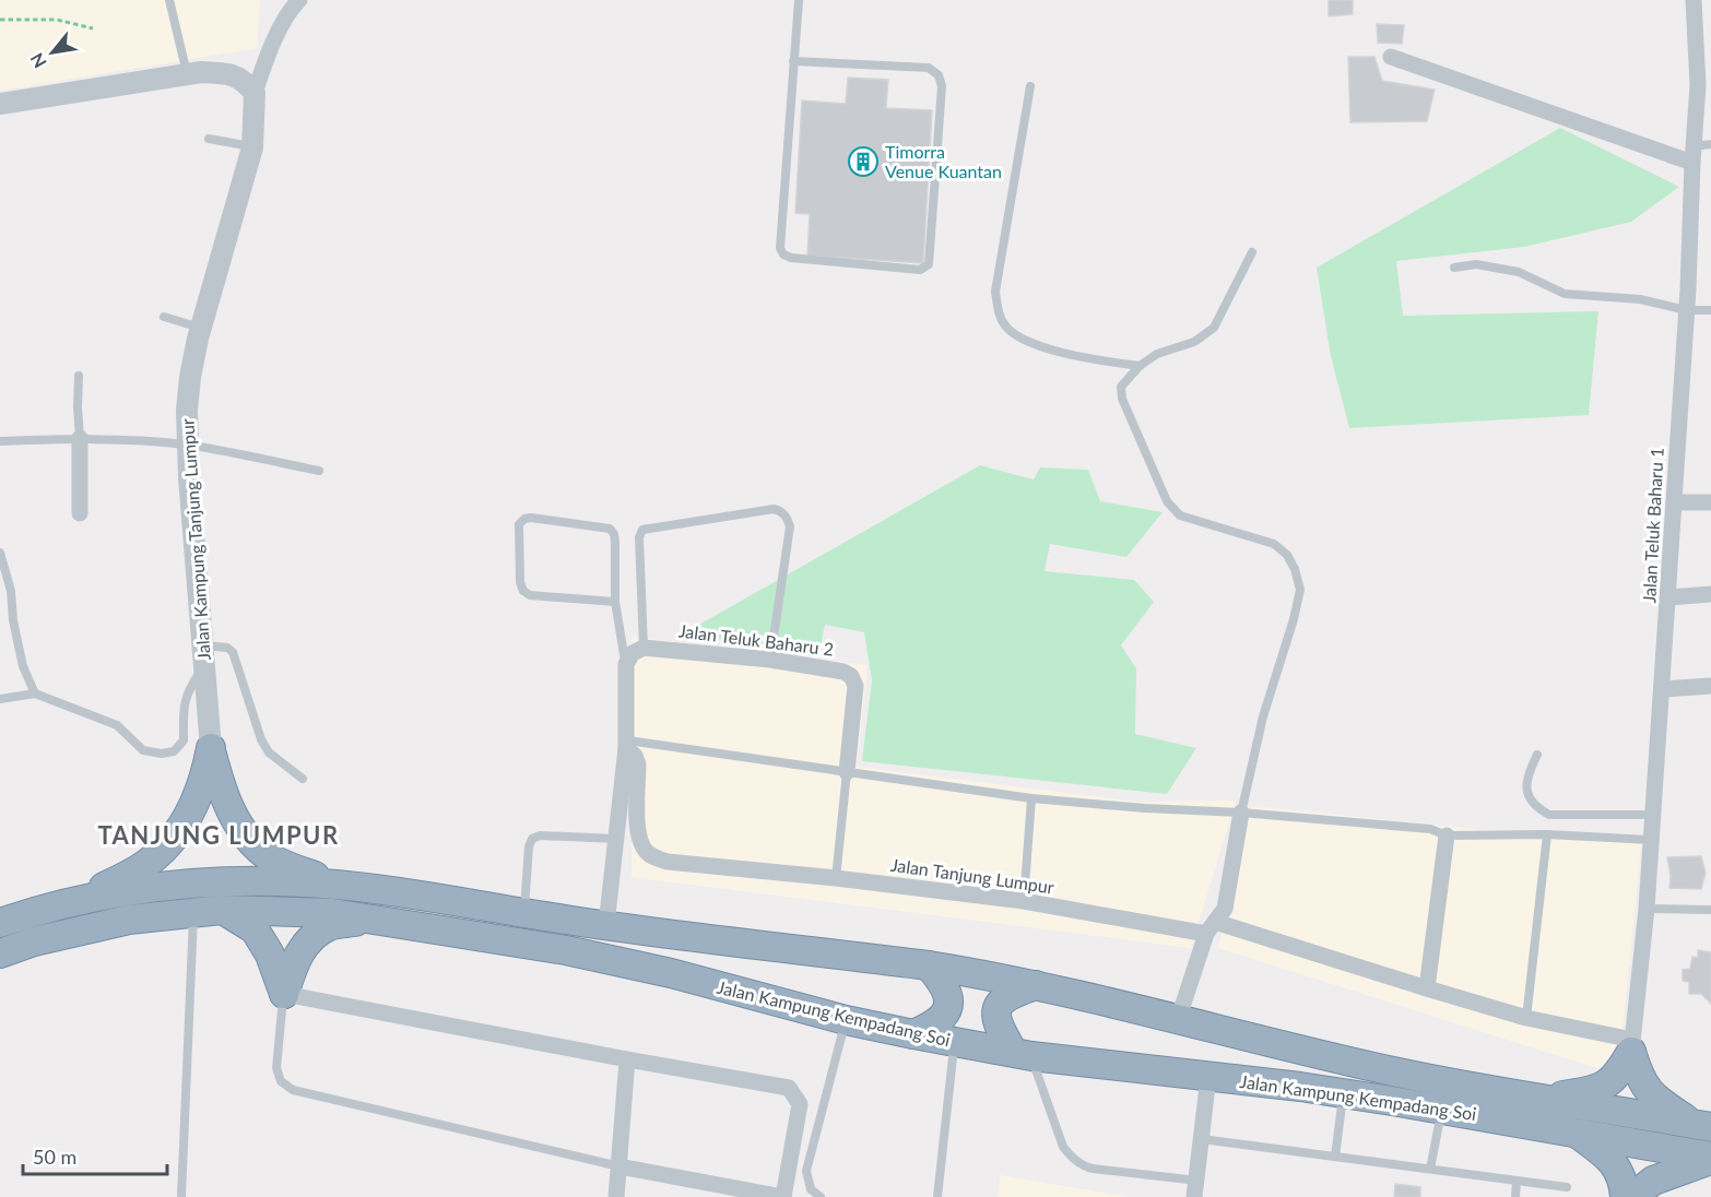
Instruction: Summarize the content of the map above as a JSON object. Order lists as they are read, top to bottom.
{
  "streets": {
    "highway": ["Jalan Kampung Kempadang Soi"],
    "street": [
      "Jalan Teluk Baharu 1",
      "Jalan Kampung Tanjung Lumpur",
      "Jalan Teluk Baharu 2",
      "Jalan Tanjung Lumpur"
    ]
  },
  "crossings": [
    ["Jalan Teluk Baharu 1", "Jalan Tanjung Lumpur"]
  ],
  "districts": ["TANJUNG LUMPUR"],
  "places": {
    "building": ["Timorra Venue Kuantan"]
  },
  "scale_bar": "50 m",
  "north": "bottom left"
}
